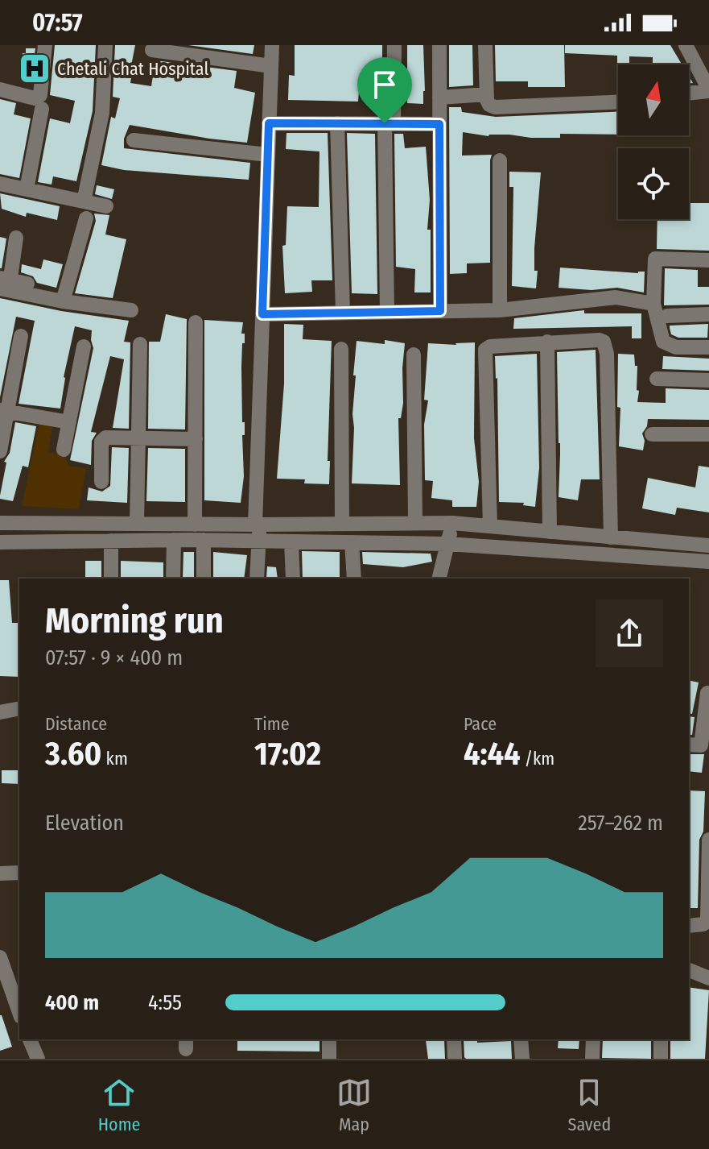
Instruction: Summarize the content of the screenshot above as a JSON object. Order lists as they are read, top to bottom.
{
  "places": {
    "hospital": ["Chetali Chat Hospital"]
  },
  "north": "top",
  "page": {
    "status": "07:57",
    "heading": ["Morning run", "07:57 · 9 × 400 m"],
    "stats": [
      ["Distance", "3.60 km"],
      ["Time", "17:02"],
      ["Pace", "4:44 /km"]
    ],
    "chart": ["Elevation", "257–262 m"],
    "list": [
      {
        "name": "400 m",
        "note": "4:55"
      }
    ],
    "tabs": ["Home", "Map", "Saved"]
  }
}
